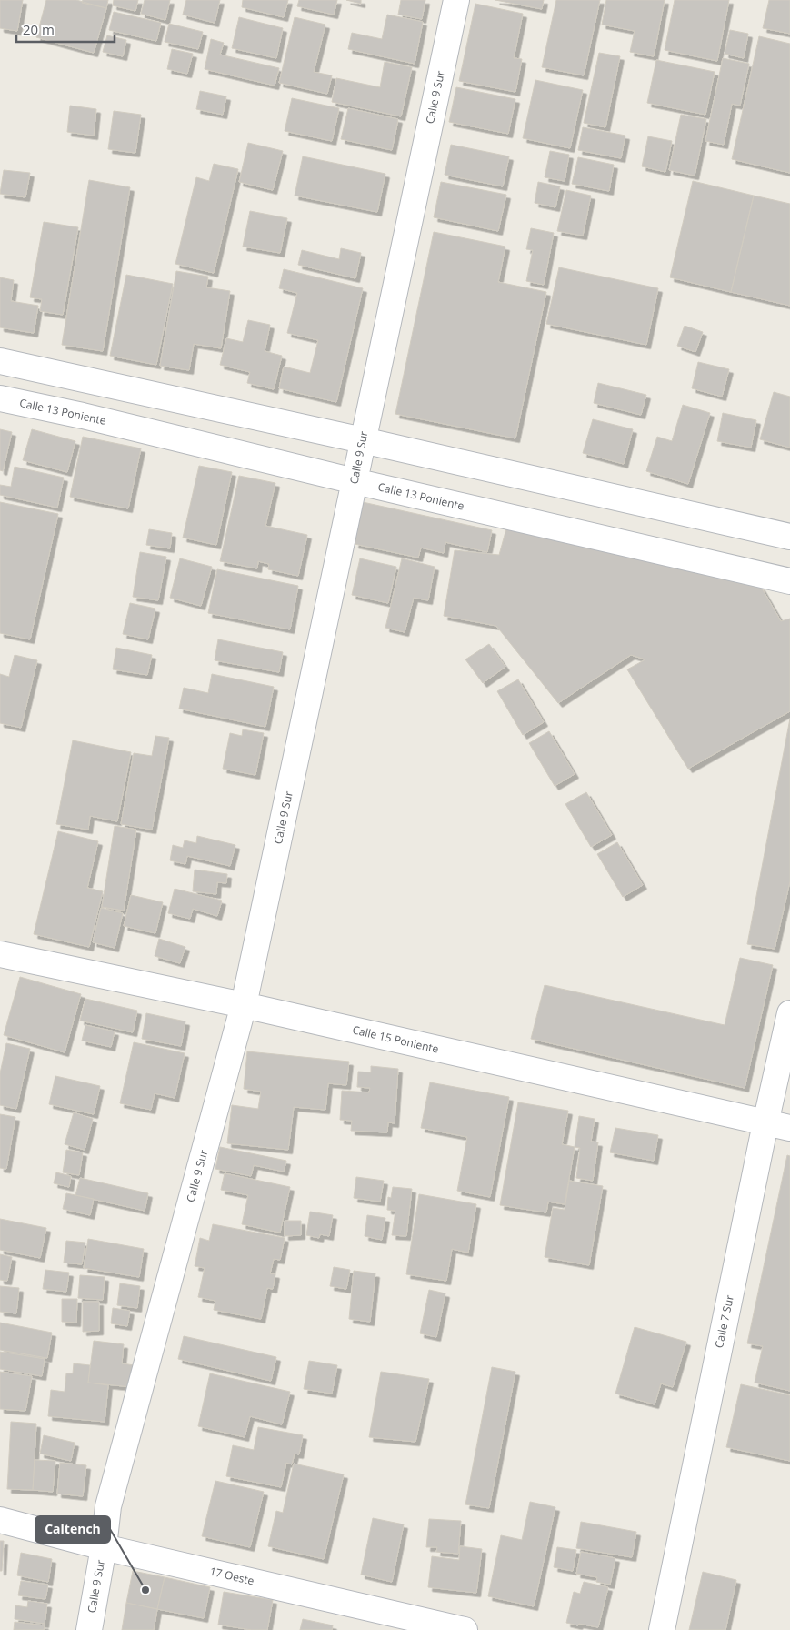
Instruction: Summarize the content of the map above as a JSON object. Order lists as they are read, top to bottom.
{
  "streets": {
    "street": [
      "Calle 9 Sur",
      "Calle 13 Poniente",
      "Calle 15 Poniente",
      "Calle 7 Sur",
      "17 Oeste"
    ]
  },
  "crossings": [
    ["Calle 9 Sur", "Calle 13 Poniente"],
    ["Calle 9 Sur", "Calle 15 Poniente"],
    ["Calle 9 Sur", "17 Oeste"],
    ["Calle 15 Poniente", "Calle 7 Sur"]
  ],
  "places": ["Caltench"],
  "scale_bar": "20 m"
}
